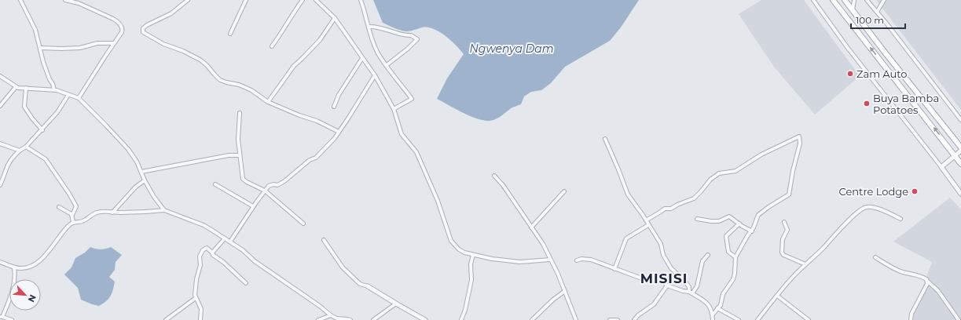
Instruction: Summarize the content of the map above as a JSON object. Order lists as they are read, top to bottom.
{
  "districts": ["MISISI"],
  "water": ["Ngwenya Dam"],
  "places": ["Zam Auto", "Buya Bamba Potatoes", "Centre Lodge"],
  "scale_bar": "100 m",
  "north": "bottom right"
}
